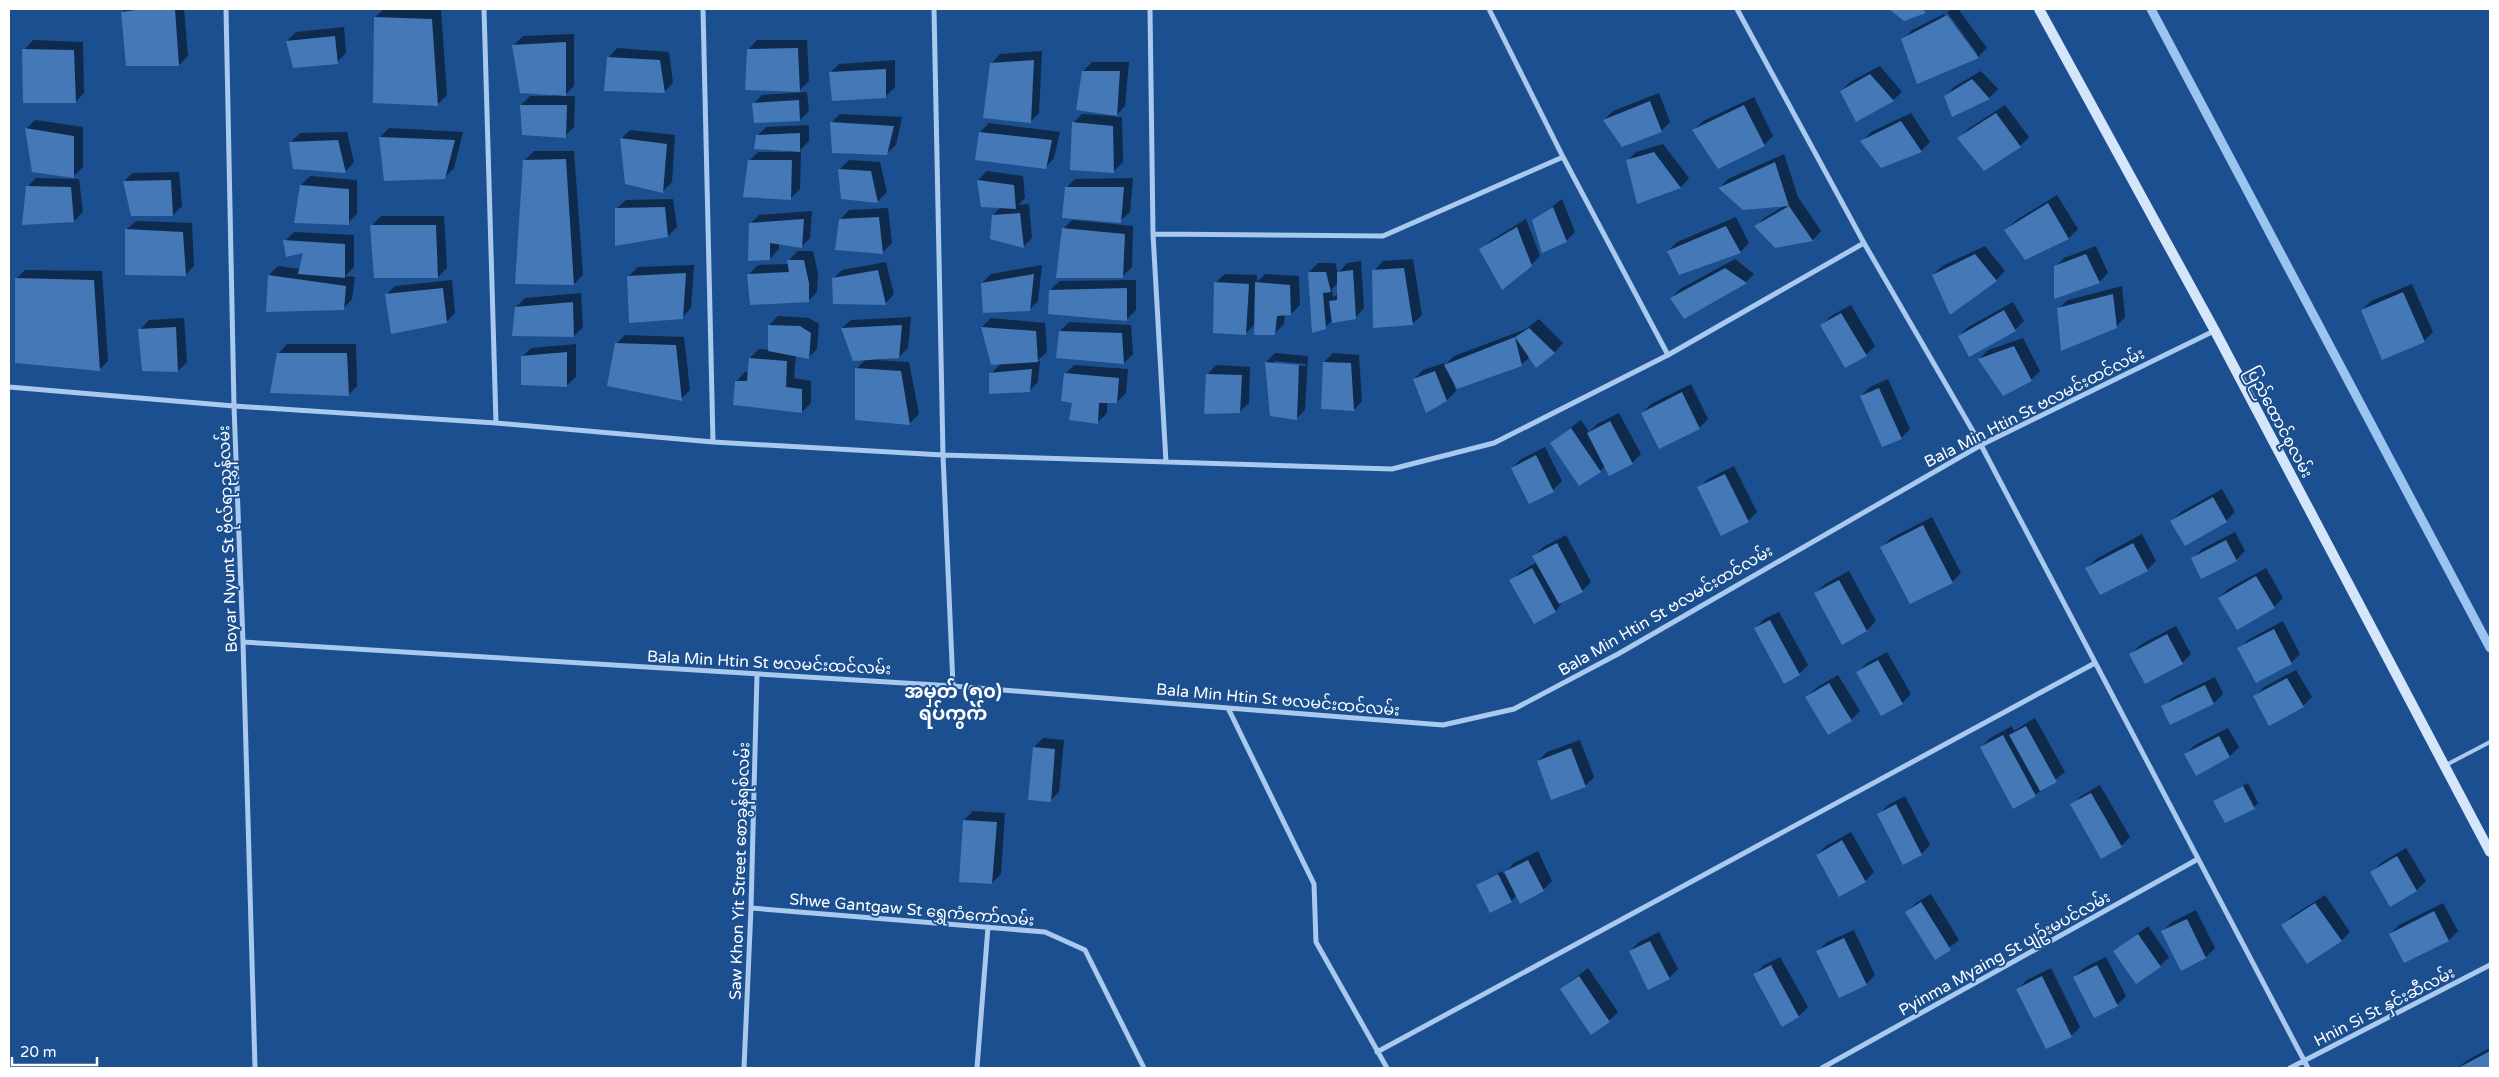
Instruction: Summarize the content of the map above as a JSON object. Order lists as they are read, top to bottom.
{
  "streets": {
    "main road": ["ပြည်ထောင်စုလမ်း"],
    "street": [
      "Bala Min Htin St ဗလမင်းထင်လမ်း",
      "Boyar Nyunt St ဗိုလ်ရာညွှန်လမ်း",
      "Saw Khon Yit Street စောခွန်ရစ်လမ်း",
      "Shwe Gantgaw St ရွှေကံကော်လမ်း",
      "Pyinma Myaing St ပျဥ်းမပင်လမ်း",
      "Hnin Si St နှင်းဆီလမ်း"
    ]
  },
  "crossings": [
    ["Bala Min Htin St ဗလမင်းထင်လမ်း", "ပြည်ထောင်စုလမ်း"],
    ["Bala Min Htin St ဗလမင်းထင်လမ်း", "Boyar Nyunt St ဗိုလ်ရာညွှန်လမ်း"],
    ["Bala Min Htin St ဗလမင်းထင်လမ်း", "Saw Khon Yit Street စောခွန်ရစ်လမ်း"],
    ["Saw Khon Yit Street စောခွန်ရစ်လမ်း", "Shwe Gantgaw St ရွှေကံကော်လမ်း"]
  ],
  "districts": ["အမှတ် (၅၀) ရပ်ကွက်"],
  "scale_bar": "20 m"
}
